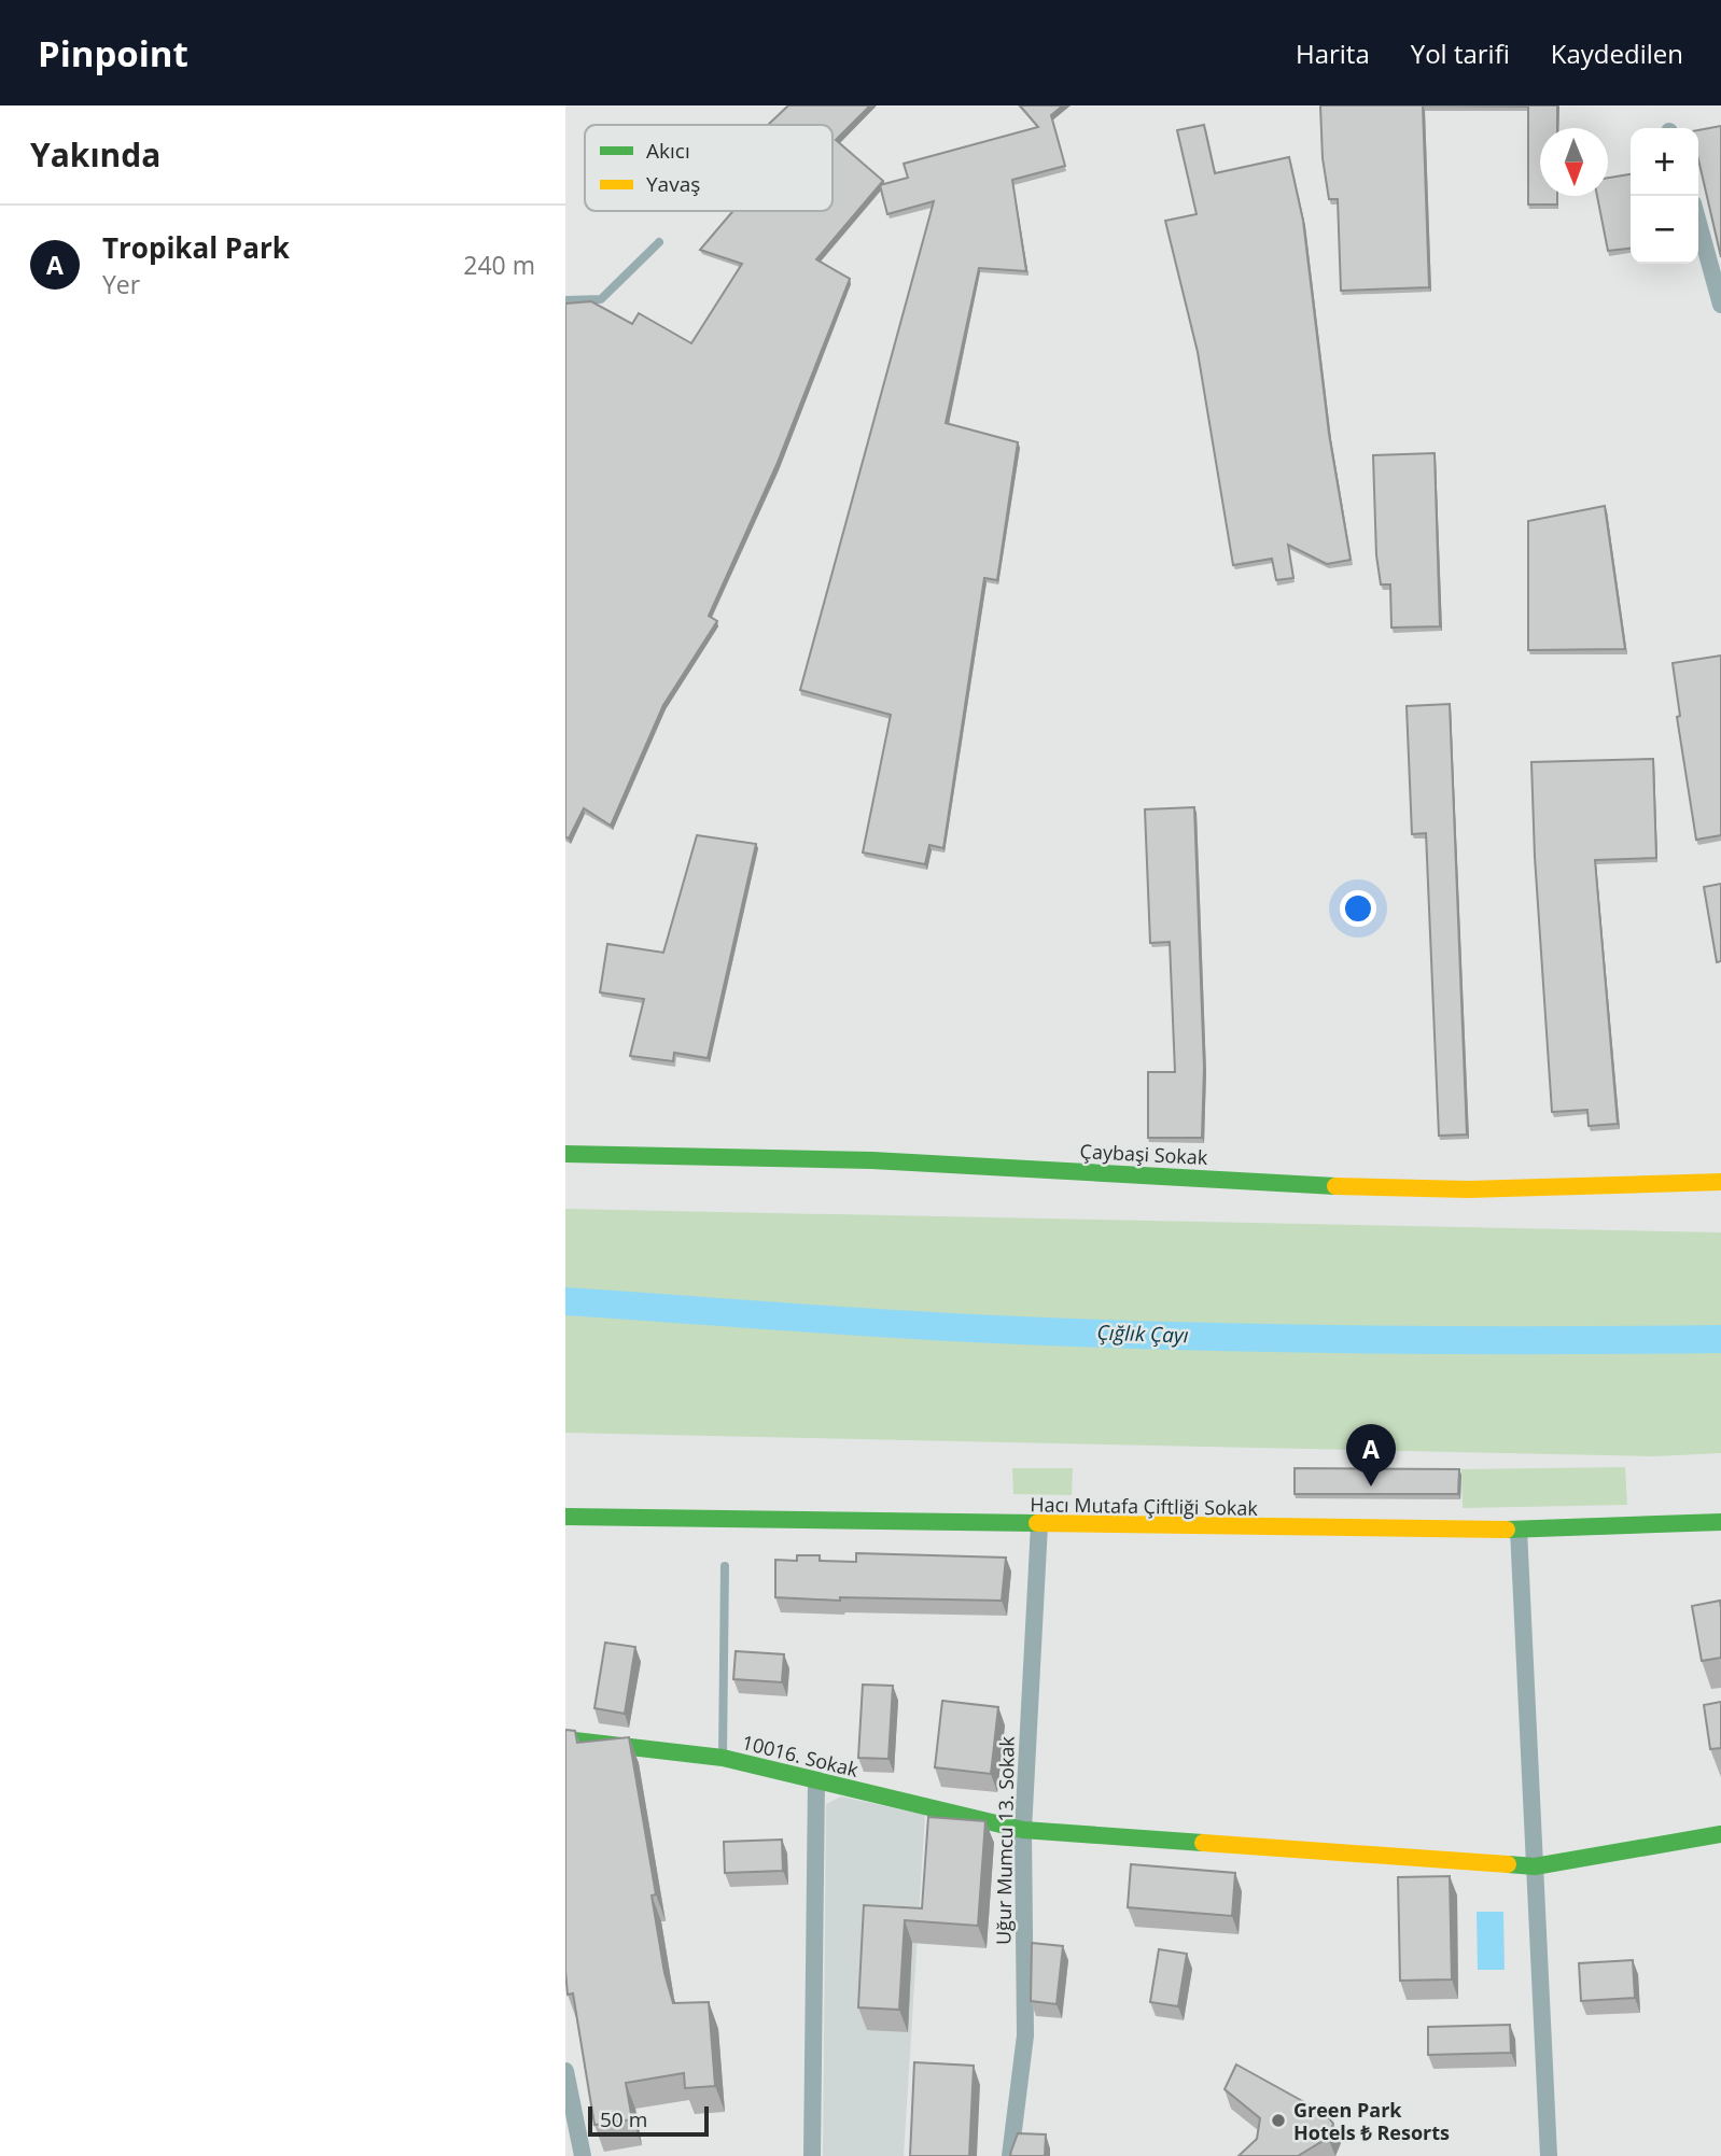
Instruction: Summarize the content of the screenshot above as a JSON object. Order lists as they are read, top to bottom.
{
  "streets": {
    "street": [
      "Çaybaşi Sokak",
      "Hacı Mutafa Çiftliği Sokak",
      "10016. Sokak",
      "Uğur Mumcu 13. Sokak"
    ]
  },
  "crossings": [
    ["Hacı Mutafa Çiftliği Sokak", "Uğur Mumcu 13. Sokak"],
    ["10016. Sokak", "Uğur Mumcu 13. Sokak"]
  ],
  "water": ["Çığlık Çayı"],
  "places": ["Green Park Hotels ₺ Resorts"],
  "legend": ["Akıcı", "Yavaş"],
  "scale_bar": "50 m",
  "north": "bottom",
  "page": {
    "header": "Pinpoint",
    "nav": ["Harita", "Yol tarifi", "Kaydedilen"],
    "heading": "Yakında",
    "map_buttons": ["+", "−"],
    "list": [
      {
        "mark": "A",
        "name": "Tropikal Park",
        "note": "Yer",
        "value": "240 m"
      }
    ],
    "pins": "A",
    "scale": "50 m"
  }
}
